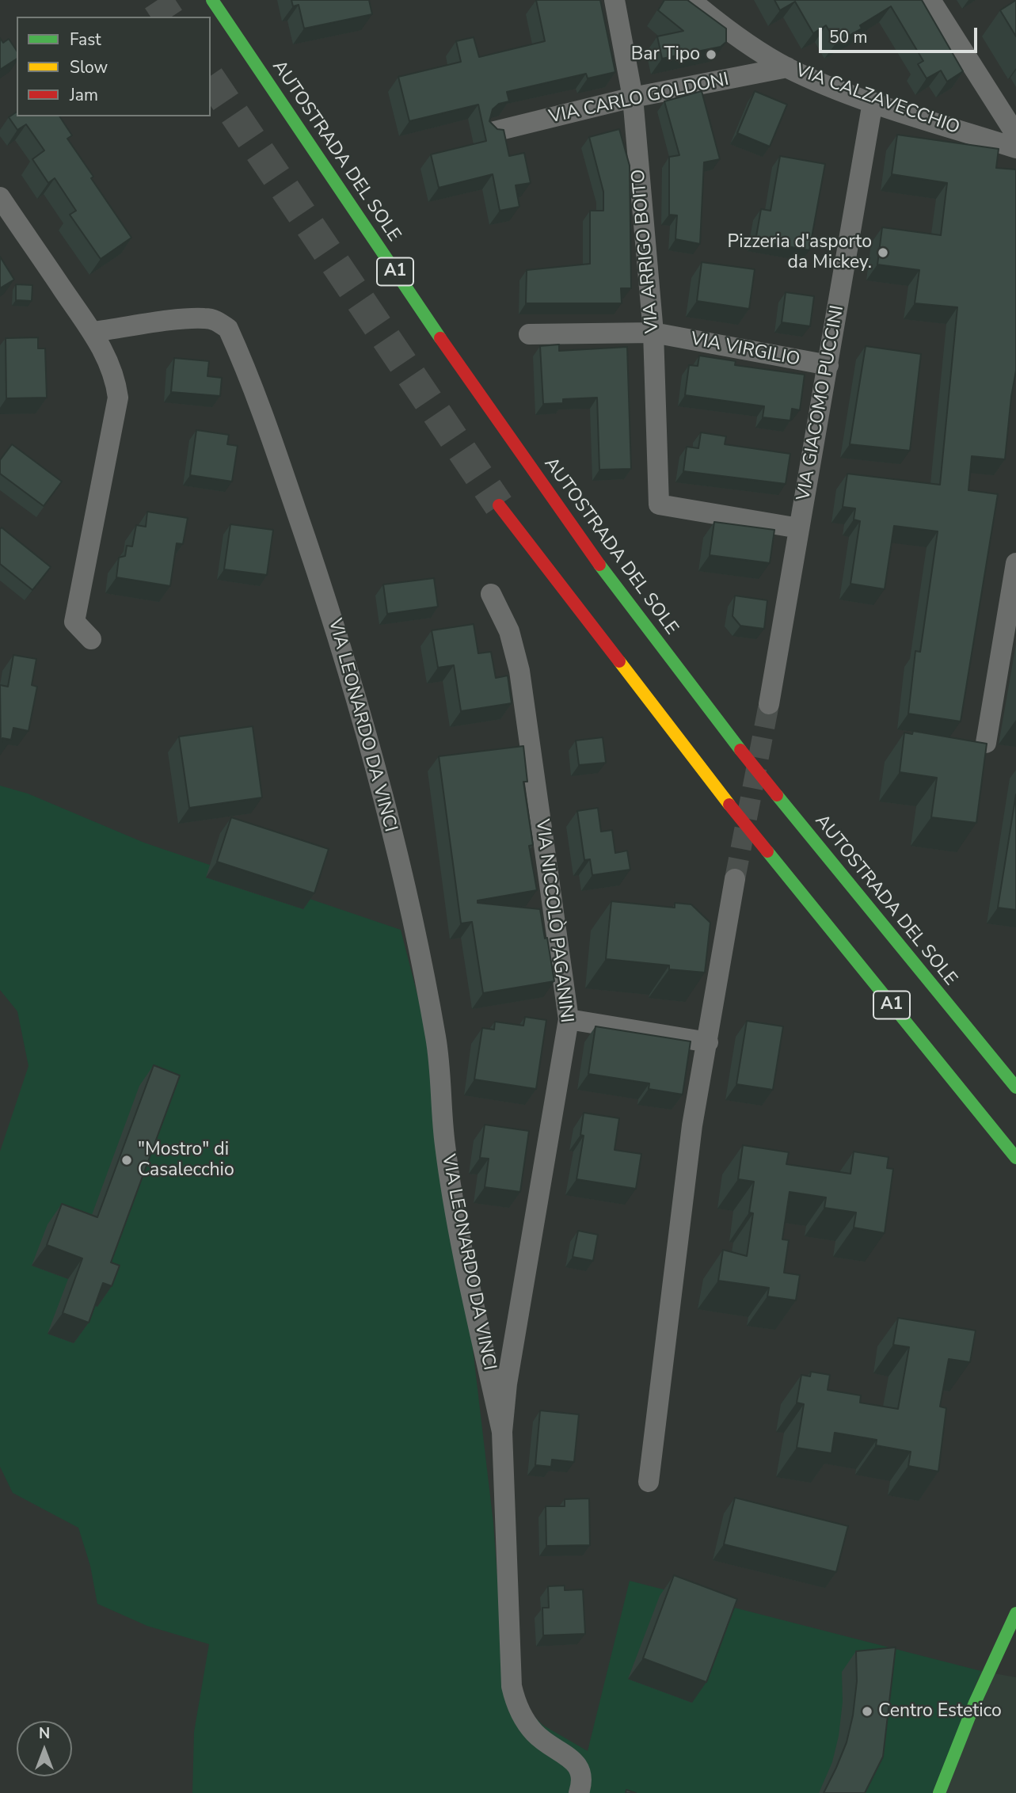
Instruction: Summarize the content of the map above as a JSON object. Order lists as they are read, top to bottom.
{
  "streets": {
    "main road": ["AUTOSTRADA DEL SOLE", "A1"],
    "street": [
      "VIA CARLO GOLDONI",
      "VIA CALZAVECCHIO",
      "VIA ARRIGO BOITO",
      "VIA VIRGILIO",
      "VIA GIACOMO PUCCINI",
      "VIA LEONARDO DA VINCI",
      "VIA NICCOLÒ PAGANINI"
    ]
  },
  "crossings": [
    ["VIA CARLO GOLDONI", "VIA CALZAVECCHIO"],
    ["VIA CARLO GOLDONI", "VIA ARRIGO BOITO"],
    ["VIA CALZAVECCHIO", "VIA GIACOMO PUCCINI"],
    ["VIA ARRIGO BOITO", "VIA VIRGILIO"],
    ["VIA ARRIGO BOITO", "VIA GIACOMO PUCCINI"],
    ["VIA VIRGILIO", "VIA GIACOMO PUCCINI"],
    ["VIA LEONARDO DA VINCI", "VIA NICCOLÒ PAGANINI"]
  ],
  "places": [
    "Bar Tipo",
    "Pizzeria d'asporto da Mickey.",
    "\"Mostro\" di Casalecchio",
    "Centro Estetico"
  ],
  "legend": ["Fast", "Slow", "Jam"],
  "scale_bar": "50 m",
  "north": "top"
}
